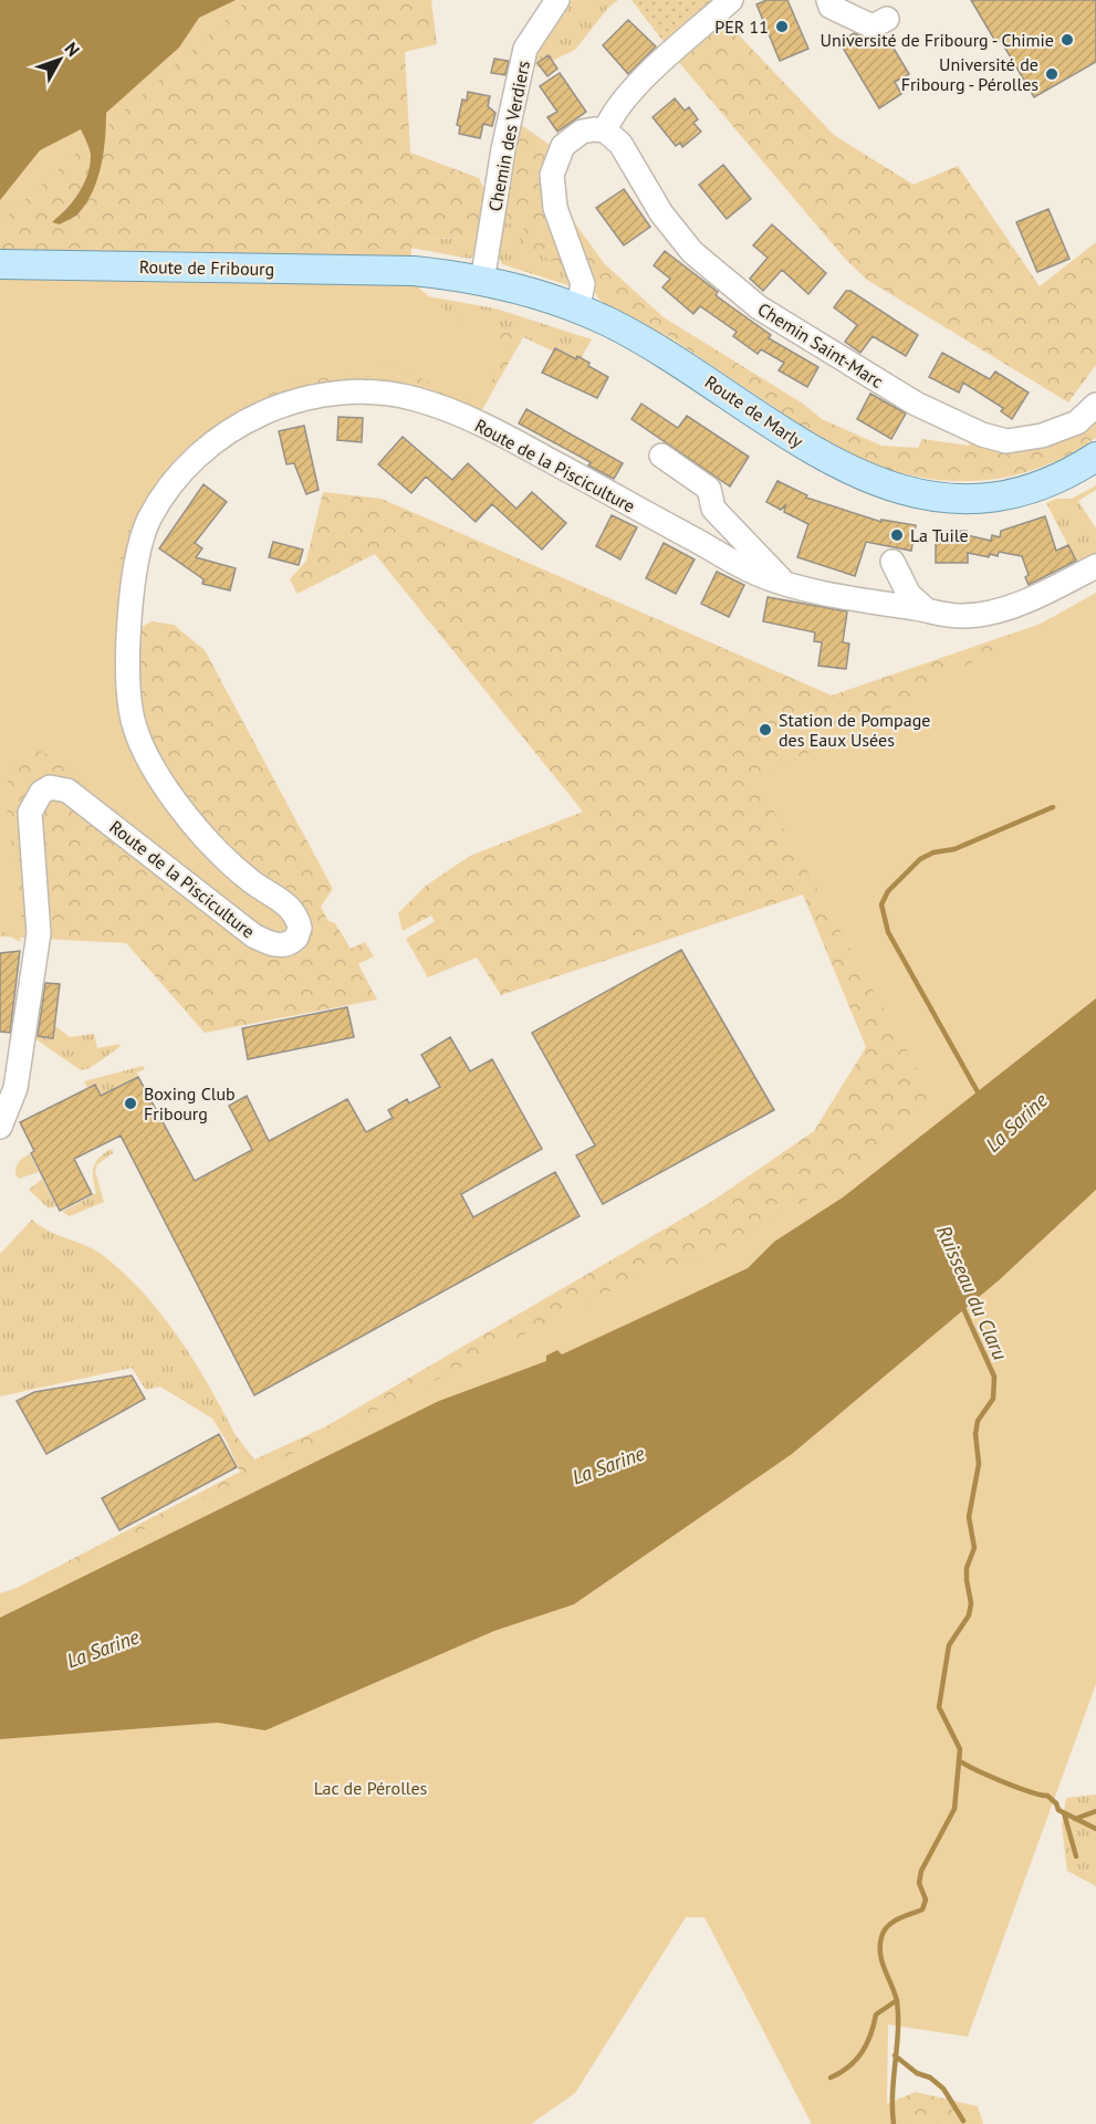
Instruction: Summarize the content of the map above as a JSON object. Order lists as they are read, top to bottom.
{
  "streets": {
    "main road": ["Route de Fribourg", "Route de Marly"],
    "street": ["Chemin des Verdiers", "Chemin Saint-Marc", "Route de la Pisciculture"]
  },
  "crossings": [
    ["Chemin des Verdiers", "Route de Marly"],
    ["Route de Fribourg", "Route de Marly"]
  ],
  "water": ["La Sarine", "Ruisseau du Claru"],
  "parks": ["Lac de Pérolles"],
  "places": [
    "PER 11",
    "Université de Fribourg - Chimie",
    "Université de Fribourg - Pérolles",
    "La Tuile",
    "Station de Pompage des Eaux Usées",
    "Boxing Club Fribourg"
  ],
  "north": "top right"
}
